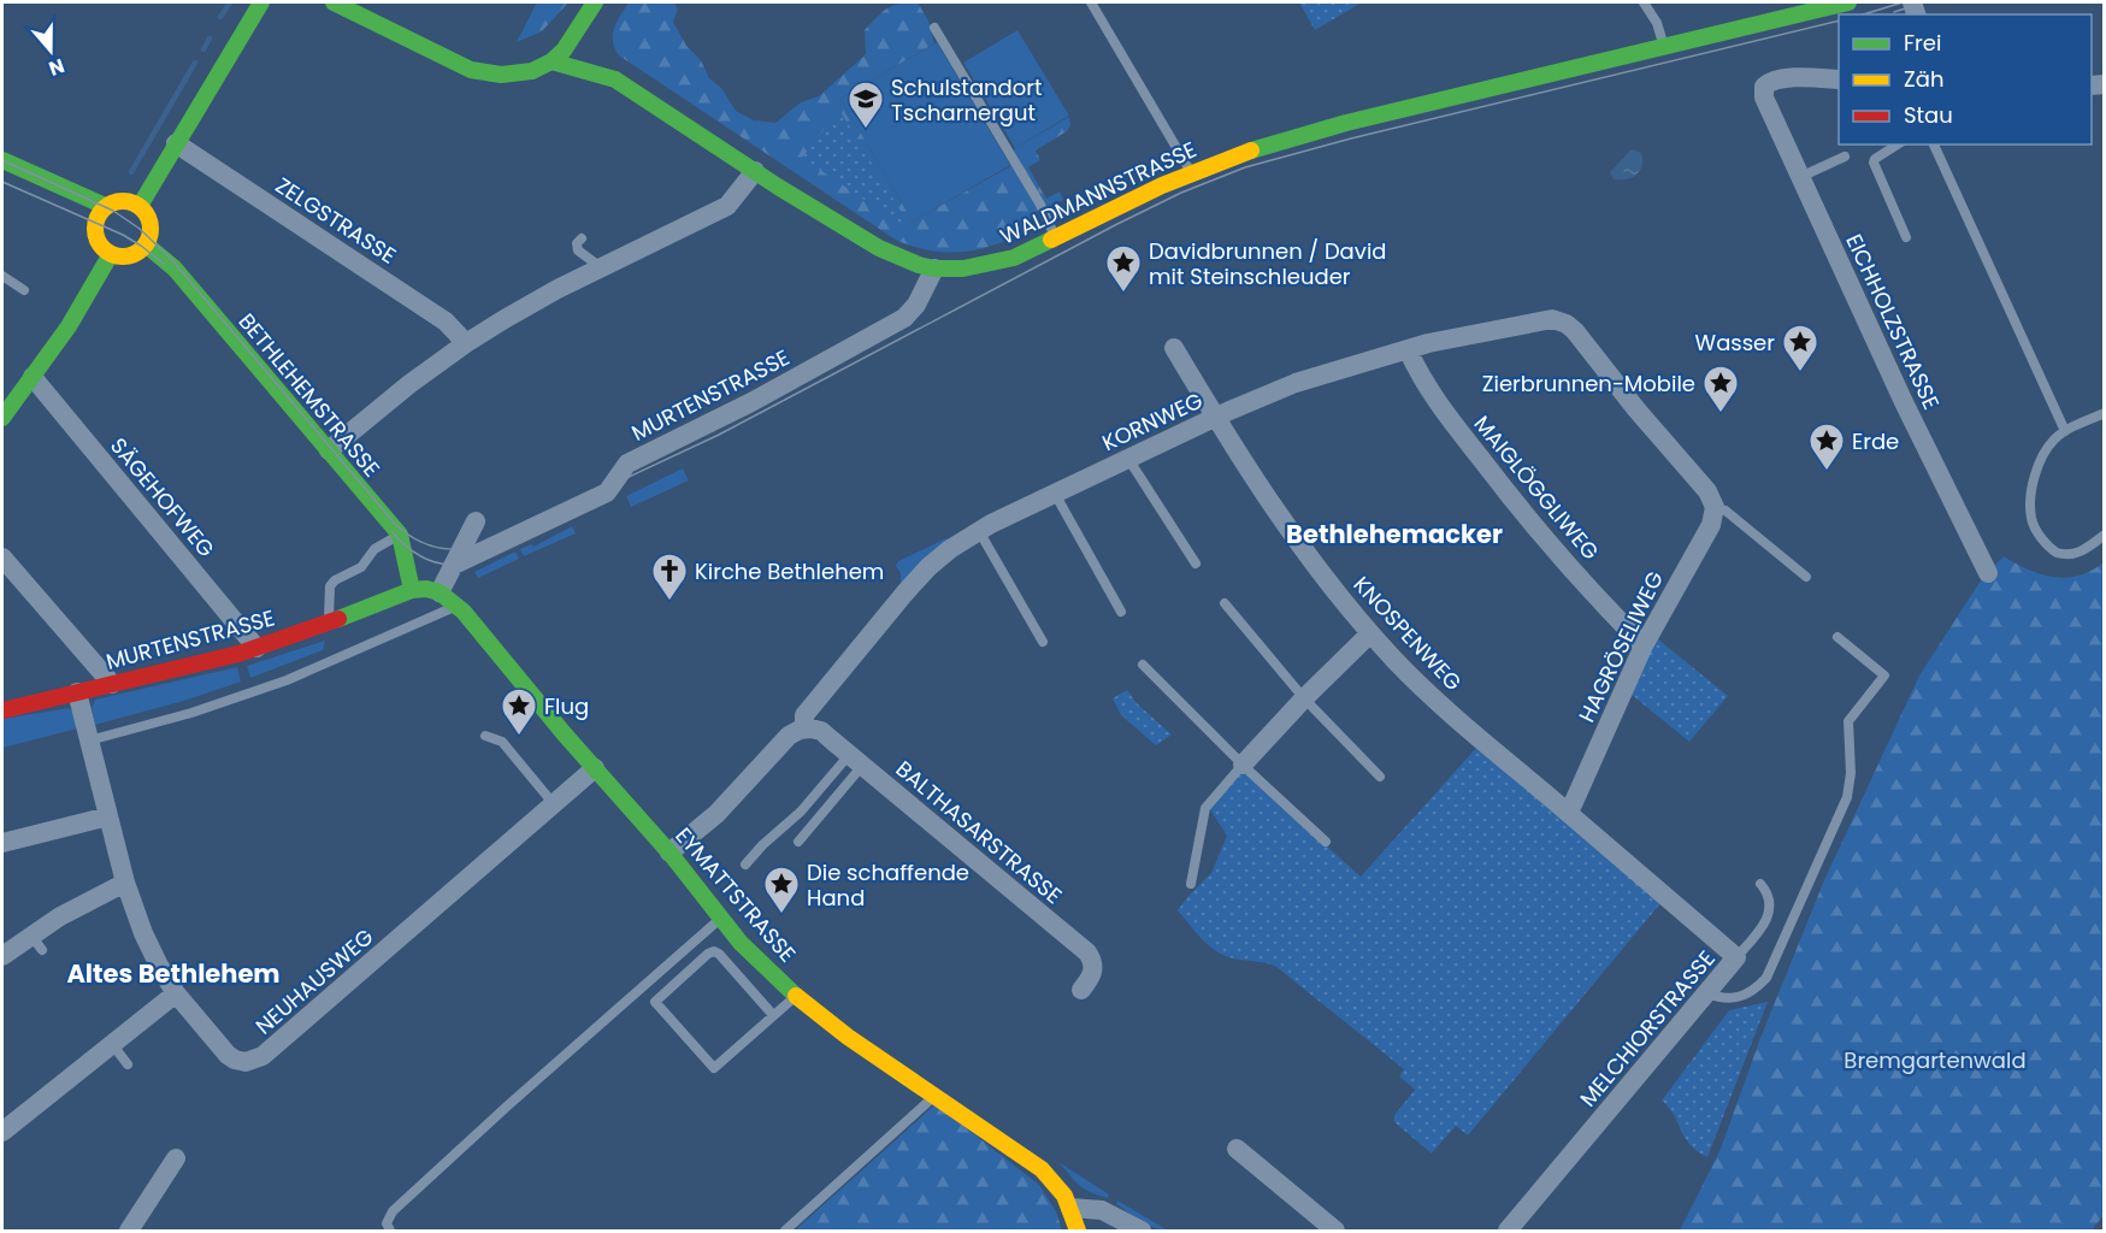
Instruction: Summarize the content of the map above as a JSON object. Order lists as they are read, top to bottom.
{
  "streets": {
    "street": [
      "WALDMANNSTRASSE",
      "ZELGSTRASSE",
      "EICHHOLZSTRASSE",
      "BETHLEHEMSTRASSE",
      "MURTENSTRASSE",
      "KORNWEG",
      "MAIGLÖGGLIWEG",
      "SÄGEHOFWEG",
      "KNOSPENWEG",
      "HAGRÖSELIWEG",
      "BALTHASARSTRASSE",
      "EYMATTSTRASSE",
      "NEUHAUSWEG",
      "MELCHIORSTRASSE"
    ]
  },
  "crossings": [
    ["WALDMANNSTRASSE", "MURTENSTRASSE"],
    ["BETHLEHEMSTRASSE", "MURTENSTRASSE"],
    ["MURTENSTRASSE", "SÄGEHOFWEG"],
    ["MURTENSTRASSE", "EYMATTSTRASSE"],
    ["MURTENSTRASSE", "NEUHAUSWEG"],
    ["KORNWEG", "MAIGLÖGGLIWEG"],
    ["KORNWEG", "KNOSPENWEG"],
    ["KORNWEG", "HAGRÖSELIWEG"],
    ["KORNWEG", "BALTHASARSTRASSE"],
    ["KORNWEG", "EYMATTSTRASSE"],
    ["MAIGLÖGGLIWEG", "HAGRÖSELIWEG"],
    ["KNOSPENWEG", "HAGRÖSELIWEG"],
    ["KNOSPENWEG", "MELCHIORSTRASSE"],
    ["HAGRÖSELIWEG", "MELCHIORSTRASSE"],
    ["EYMATTSTRASSE", "NEUHAUSWEG"]
  ],
  "districts": ["Bethlehemacker", "Altes Bethlehem"],
  "parks": ["Bremgartenwald"],
  "places": {
    "school or university": ["Schulstandort Tscharnergut"],
    "place": [
      "Davidbrunnen / David mit Steinschleuder",
      "Wasser",
      "Zierbrunnen-Mobile",
      "Erde",
      "Flug",
      "Die schaffende Hand"
    ],
    "church": ["Kirche Bethlehem"]
  },
  "legend": ["Frei", "Zäh", "Stau"],
  "north": "bottom"
}
